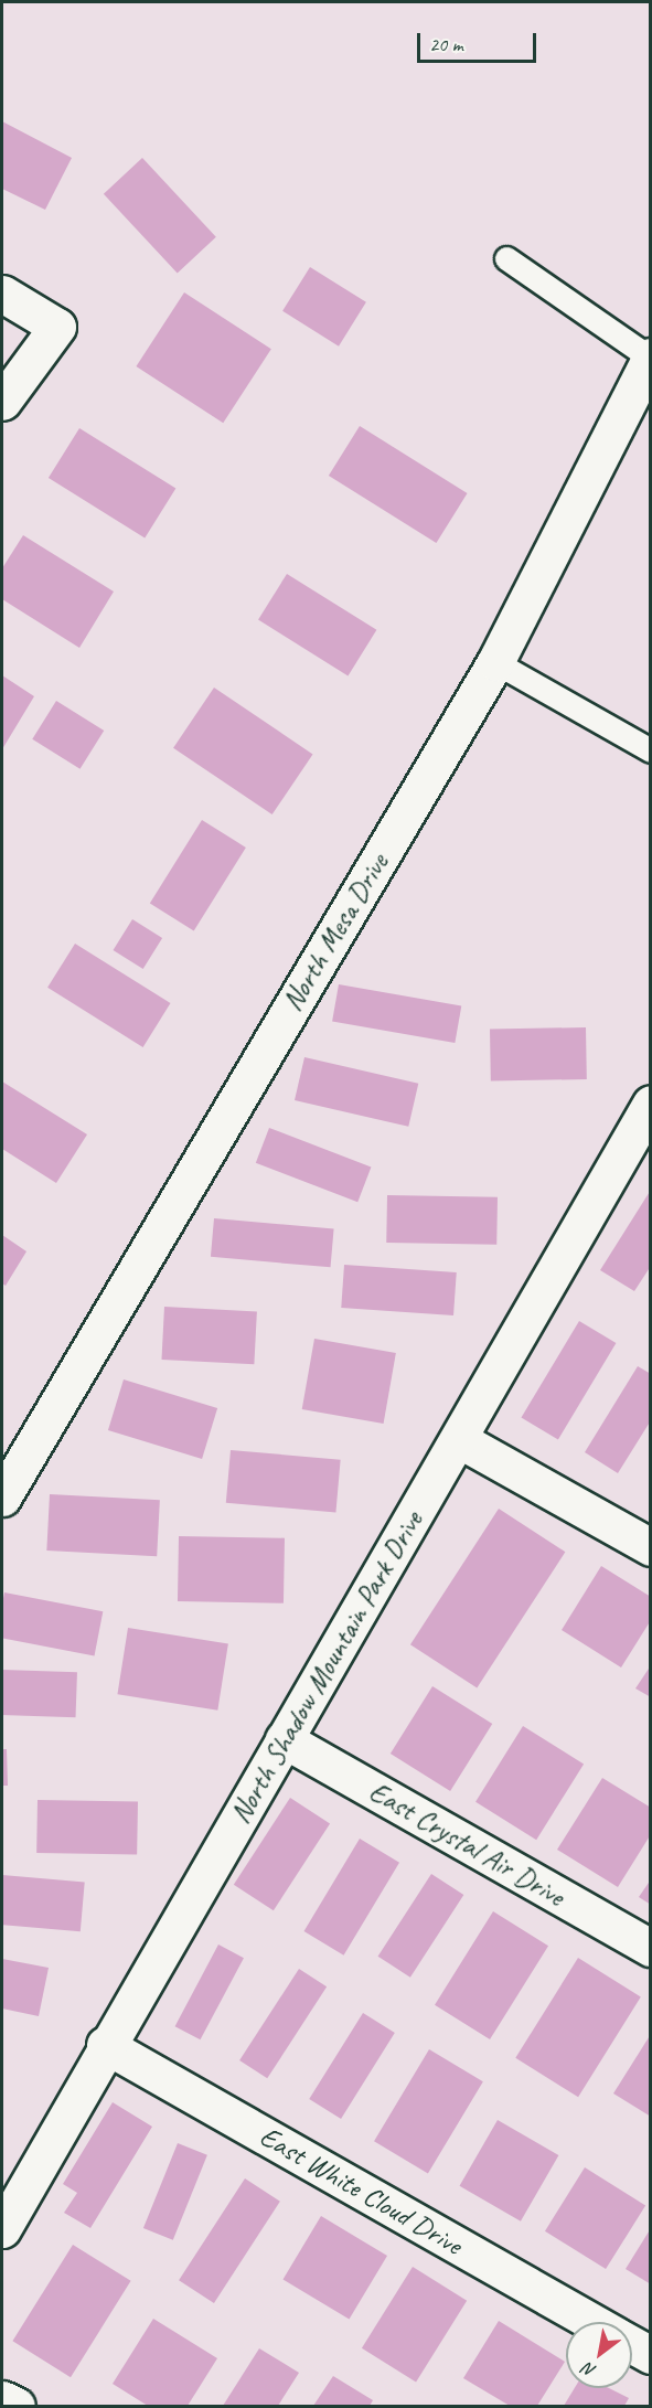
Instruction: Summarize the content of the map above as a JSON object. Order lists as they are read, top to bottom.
{
  "streets": {
    "street": [
      "North Mesa Drive",
      "North Shadow Mountain Park Drive",
      "East Crystal Air Drive",
      "East White Cloud Drive"
    ]
  },
  "crossings": [
    ["North Shadow Mountain Park Drive", "East Crystal Air Drive"],
    ["North Shadow Mountain Park Drive", "East White Cloud Drive"]
  ],
  "scale_bar": "20 m",
  "north": "bottom left"
}
